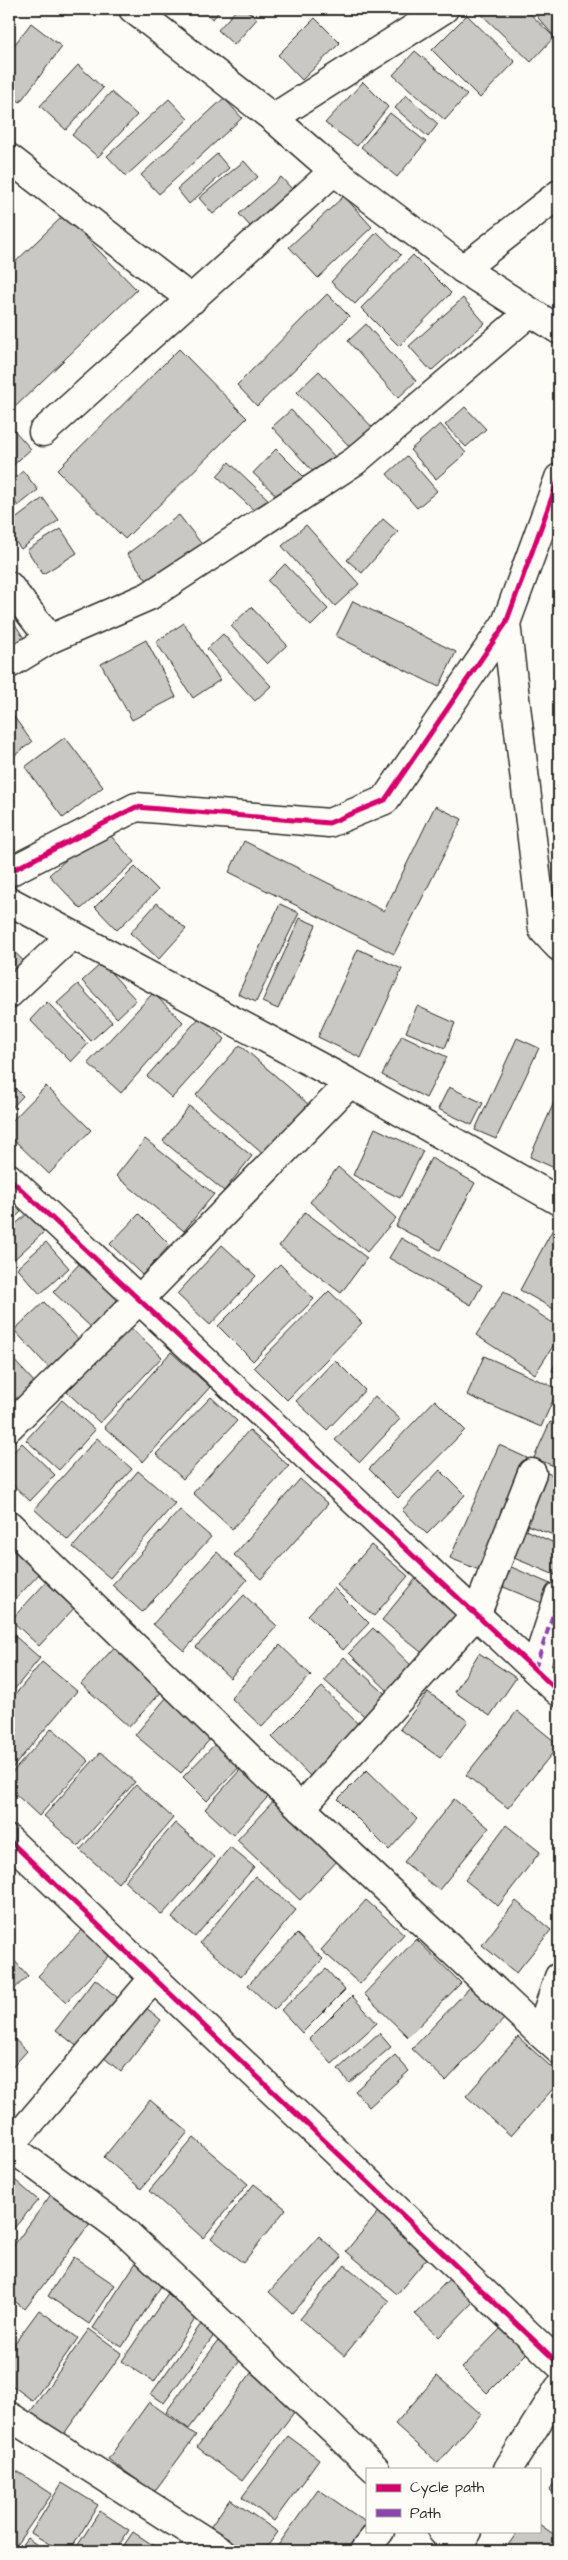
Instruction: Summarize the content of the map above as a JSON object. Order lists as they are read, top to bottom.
{
  "legend": ["Cycle path", "Path"]
}
